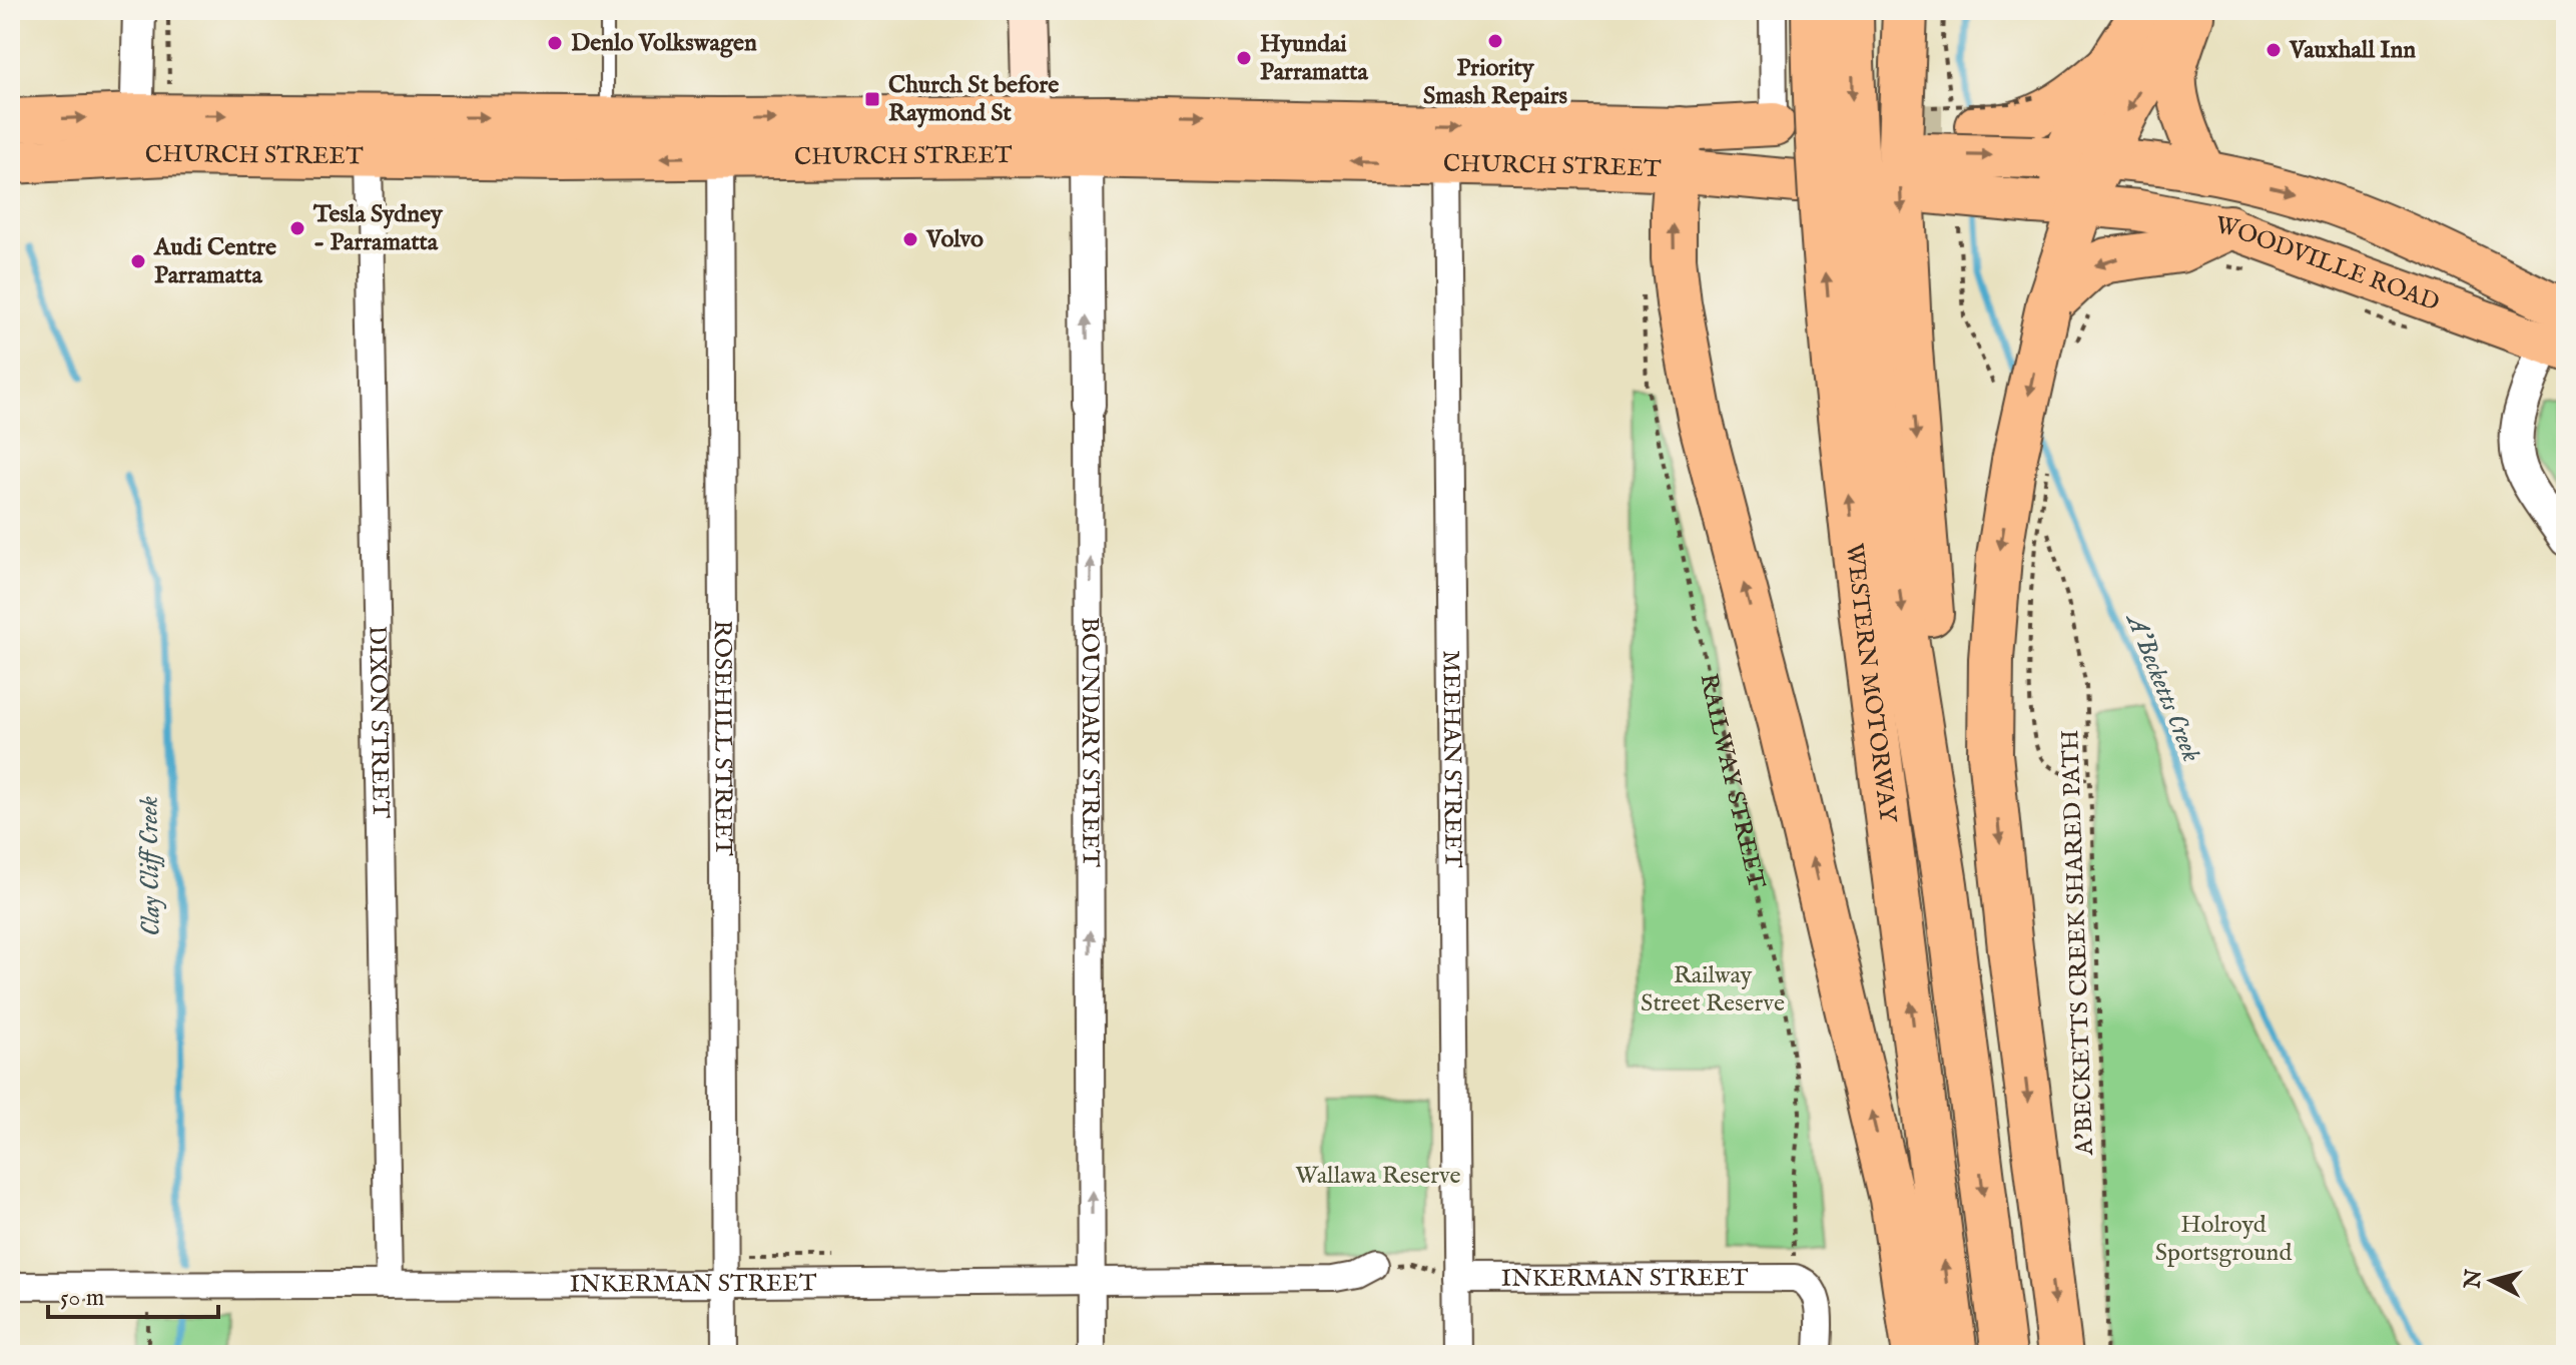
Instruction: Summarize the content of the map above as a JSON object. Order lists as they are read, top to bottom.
{
  "streets": {
    "highway": ["CHURCH STREET", "WESTERN MOTORWAY"],
    "main road": ["WOODVILLE ROAD"],
    "street": [
      "DIXON STREET",
      "ROSEHILL STREET",
      "BOUNDARY STREET",
      "MEEHAN STREET",
      "INKERMAN STREET"
    ],
    "path": ["RAILWAY STREET", "A'BECKETTS CREEK SHARED PATH"]
  },
  "crossings": [
    ["CHURCH STREET", "DIXON STREET"],
    ["CHURCH STREET", "ROSEHILL STREET"],
    ["CHURCH STREET", "BOUNDARY STREET"],
    ["CHURCH STREET", "MEEHAN STREET"],
    ["DIXON STREET", "INKERMAN STREET"],
    ["ROSEHILL STREET", "INKERMAN STREET"],
    ["BOUNDARY STREET", "INKERMAN STREET"],
    ["MEEHAN STREET", "INKERMAN STREET"],
    ["RAILWAY STREET", "INKERMAN STREET"]
  ],
  "one_way": ["BOUNDARY STREET"],
  "water": ["A'Becketts Creek", "Clay Cliff Creek"],
  "parks": ["Railway Street Reserve", "Wallawa Reserve", "Holroyd Sportsground"],
  "places": {
    "other": [
      "Priority Smash Repairs",
      "Denlo Volkswagen",
      "Vauxhall Inn",
      "Hyundai Parramatta",
      "Tesla Sydney - Parramatta",
      "Volvo",
      "Audi Centre Parramatta"
    ],
    "transit": ["Church St before Raymond St"]
  },
  "scale_bar": "50 m",
  "north": "left"
}
